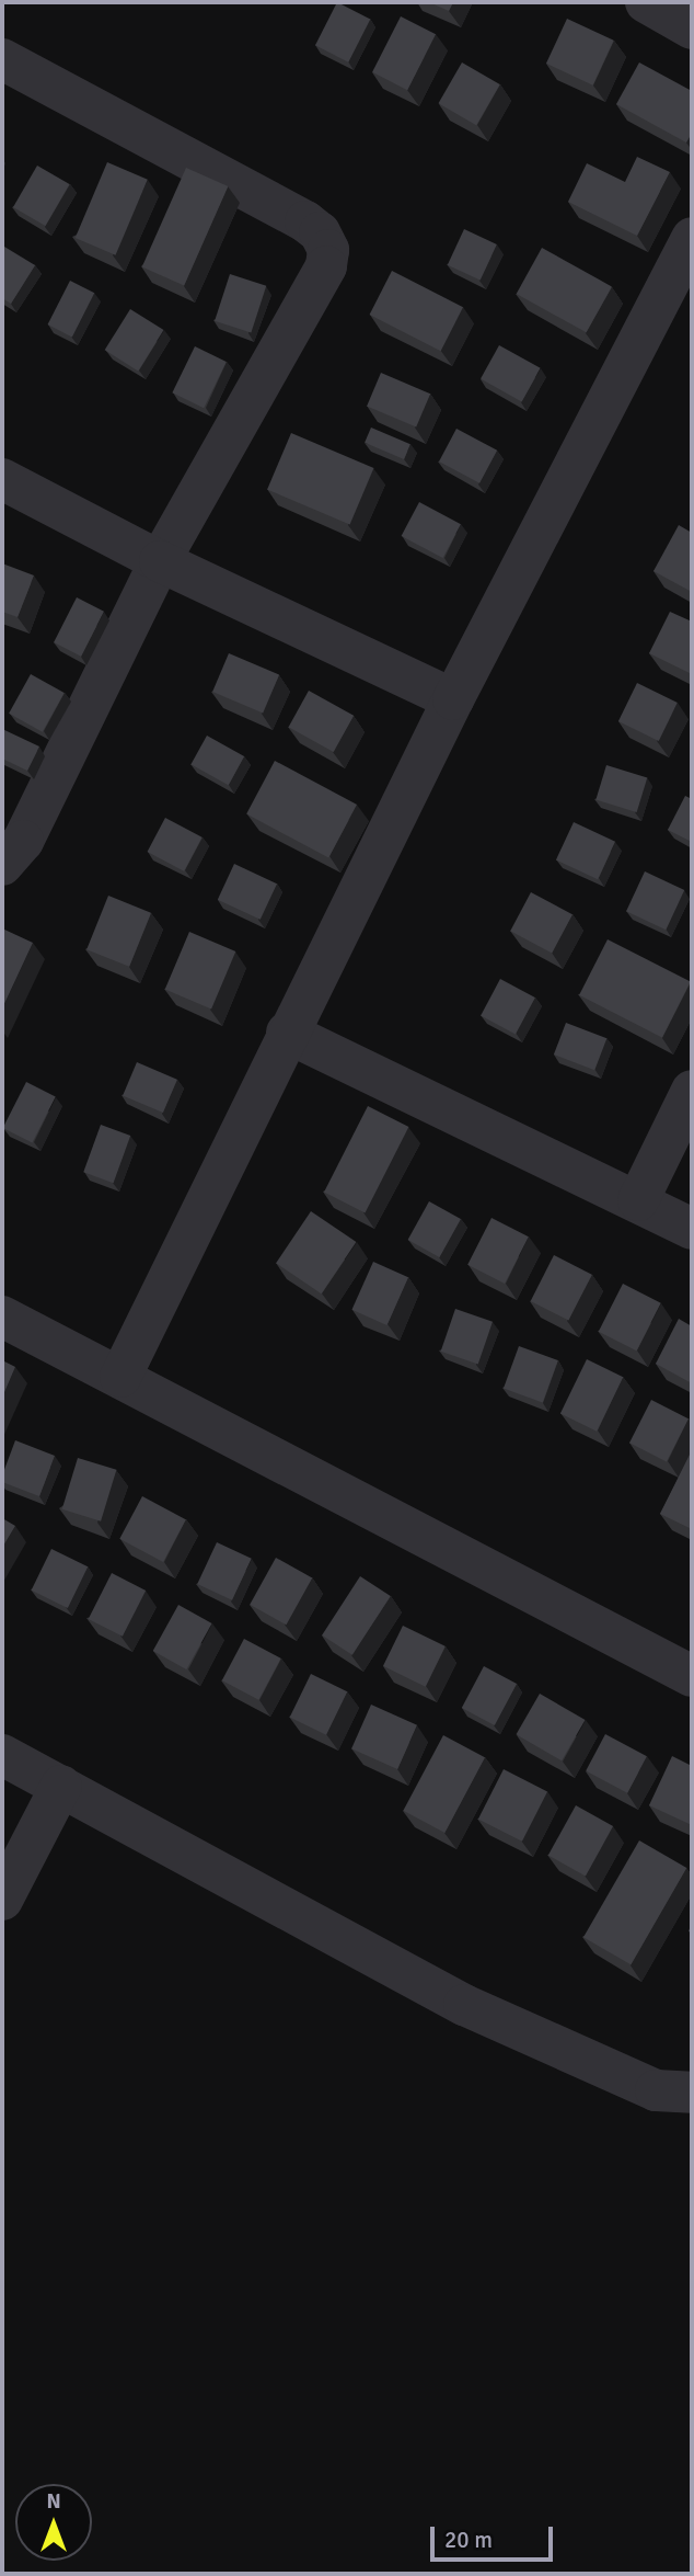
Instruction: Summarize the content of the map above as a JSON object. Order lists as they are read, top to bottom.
{
  "scale_bar": "20 m",
  "north": "top"
}
